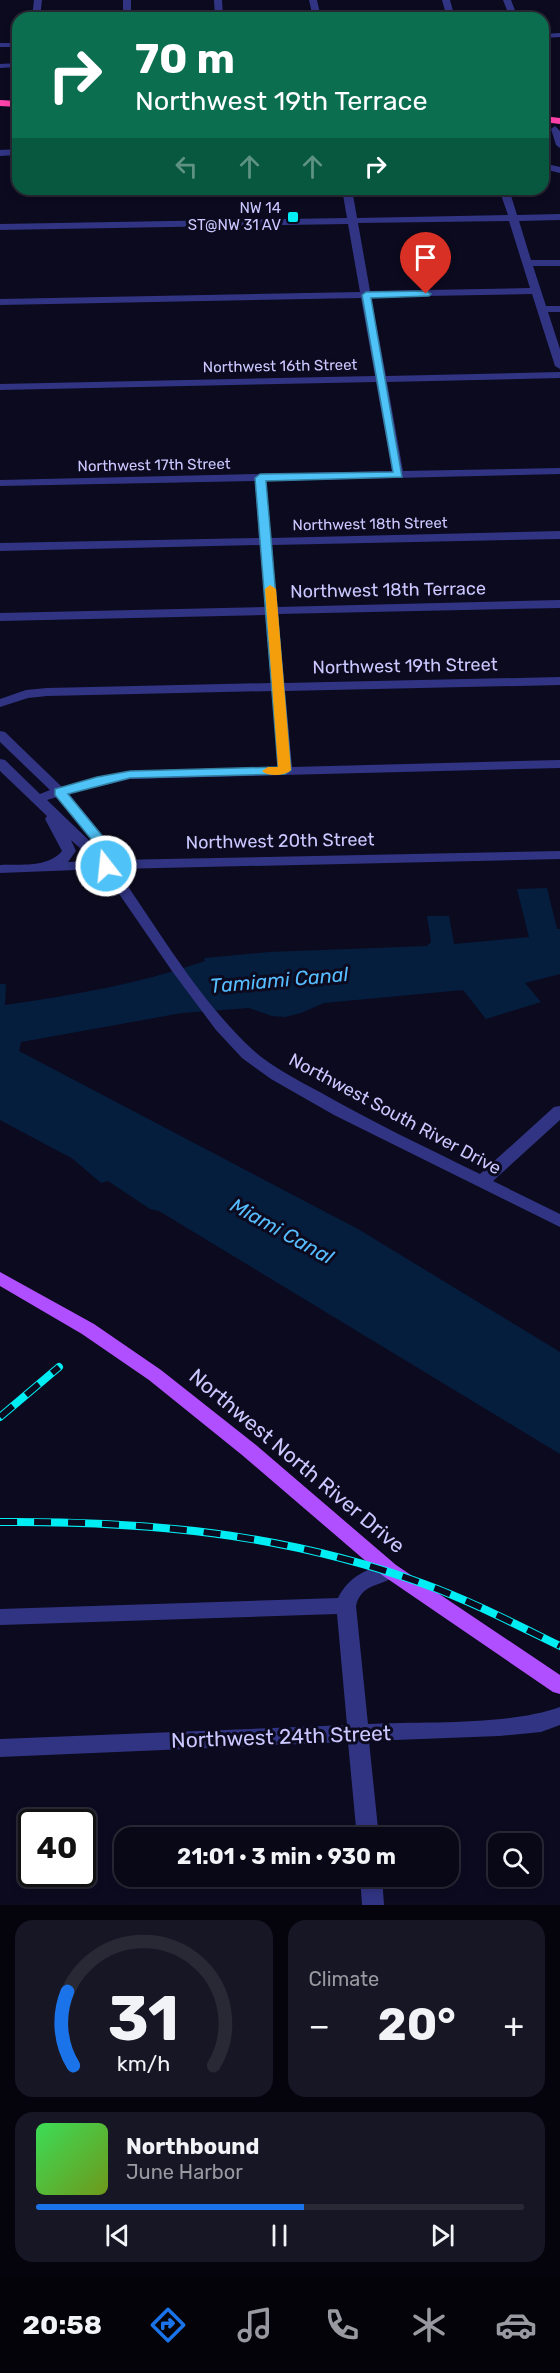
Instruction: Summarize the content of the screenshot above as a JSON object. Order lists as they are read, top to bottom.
{
  "streets": {
    "main road": ["Northwest North River Drive"],
    "street": [
      "Northwest 16th Street",
      "Northwest 17th Street",
      "Northwest 18th Street",
      "Northwest 18th Terrace",
      "Northwest 19th Street",
      "Northwest 20th Street",
      "Northwest South River Drive",
      "Northwest 24th Street"
    ]
  },
  "crossings": [
    ["Northwest 20th Street", "Northwest South River Drive"]
  ],
  "water": ["Tamiami Canal", "Miami Canal"],
  "places": {
    "transit": ["NW 14 ST@NW 31 AV"]
  },
  "page": {
    "turn": ["70 m", "Northwest 19th Terrace"],
    "limit": "40",
    "trip": "21:01 · 3 min · 930 m",
    "tile": "Climate",
    "heat": ["−", "20°", "+"],
    "song": ["Northbound", "June Harbor"],
    "tabs": "20:58",
    "gauge": ["31", "km/h"]
  }
}
